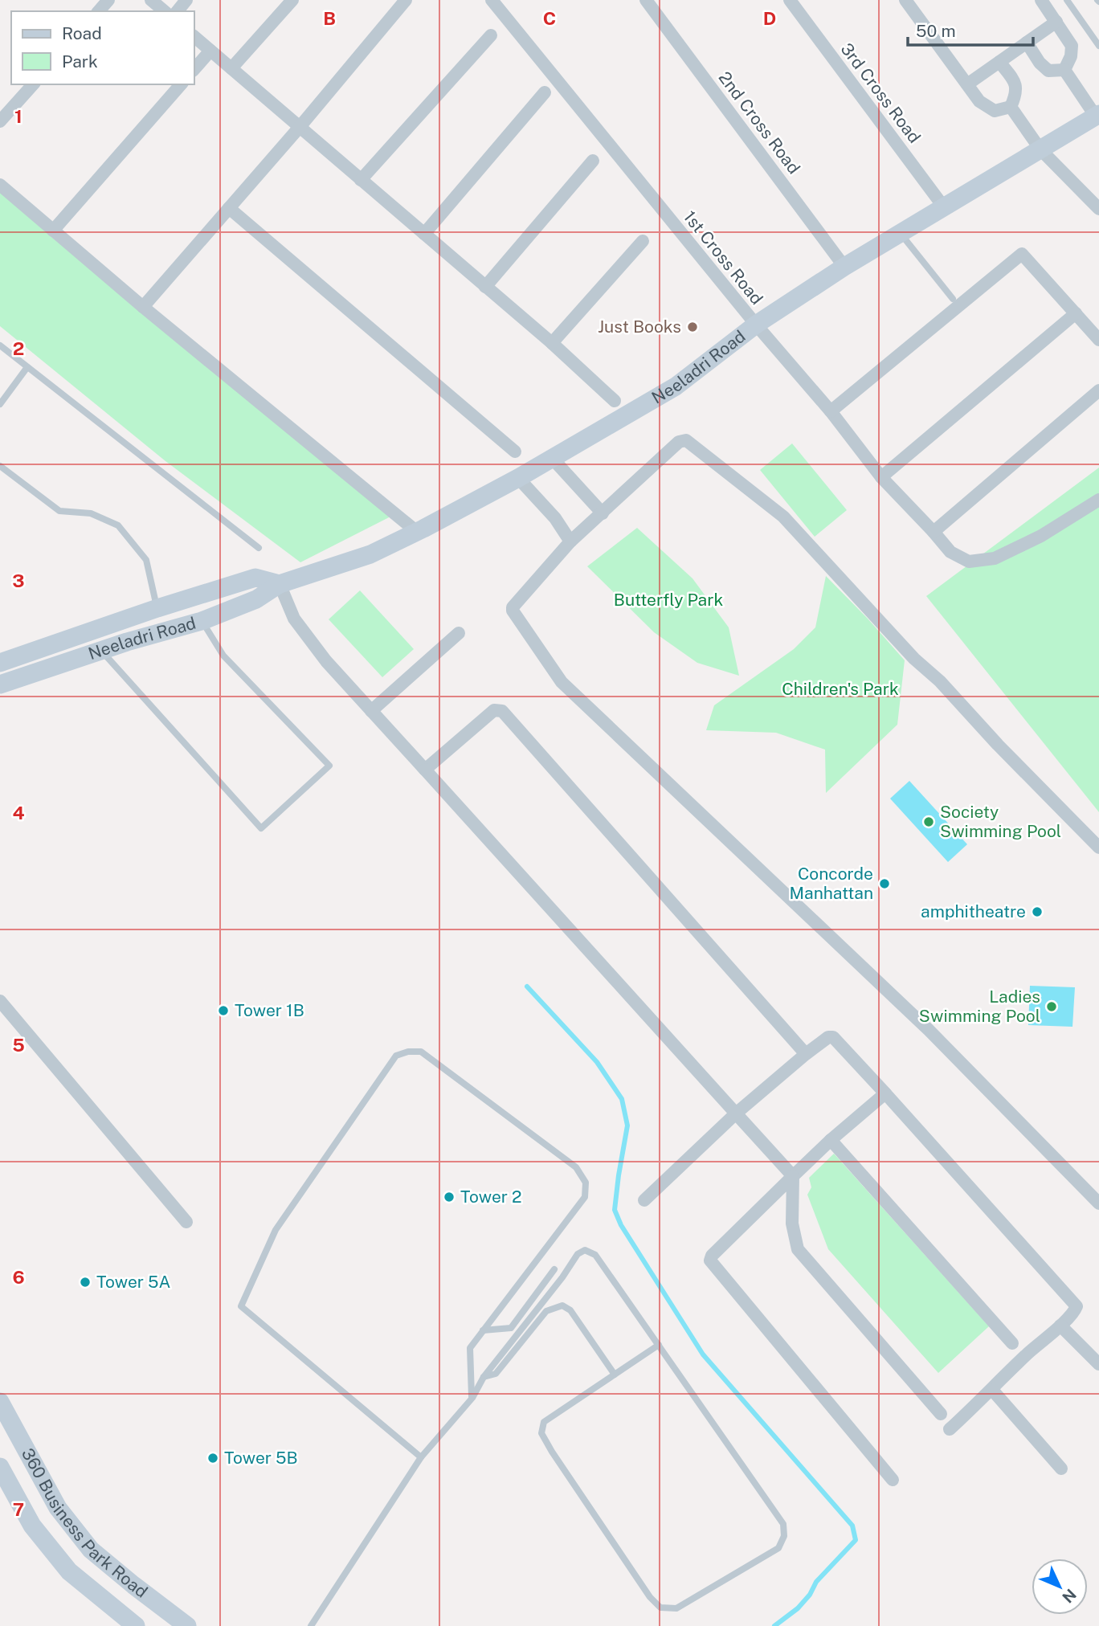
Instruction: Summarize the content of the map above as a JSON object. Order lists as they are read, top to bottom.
{
  "streets": {
    "main road": ["Neeladri Road", "360 Business Park Road"],
    "street": ["3rd Cross Road", "2nd Cross Road", "1st Cross Road"]
  },
  "crossings": [
    ["3rd Cross Road", "Neeladri Road"],
    ["2nd Cross Road", "Neeladri Road"],
    ["1st Cross Road", "Neeladri Road"]
  ],
  "parks": ["Butterfly Park", "Children's Park"],
  "places": [
    "Just Books",
    "Society Swimming Pool",
    "Concorde Manhattan",
    "amphitheatre",
    "Ladies Swimming Pool",
    "Tower 1B",
    "Tower 2",
    "Tower 5A",
    "Tower 5B"
  ],
  "legend": ["Road", "Park"],
  "scale_bar": "50 m",
  "north": "bottom right",
  "grid": {
    "columns": ["B", "C", "D"],
    "rows": [
      "1",
      "2",
      "3",
      "4",
      "5",
      "6",
      "7"
    ]
  }
}
